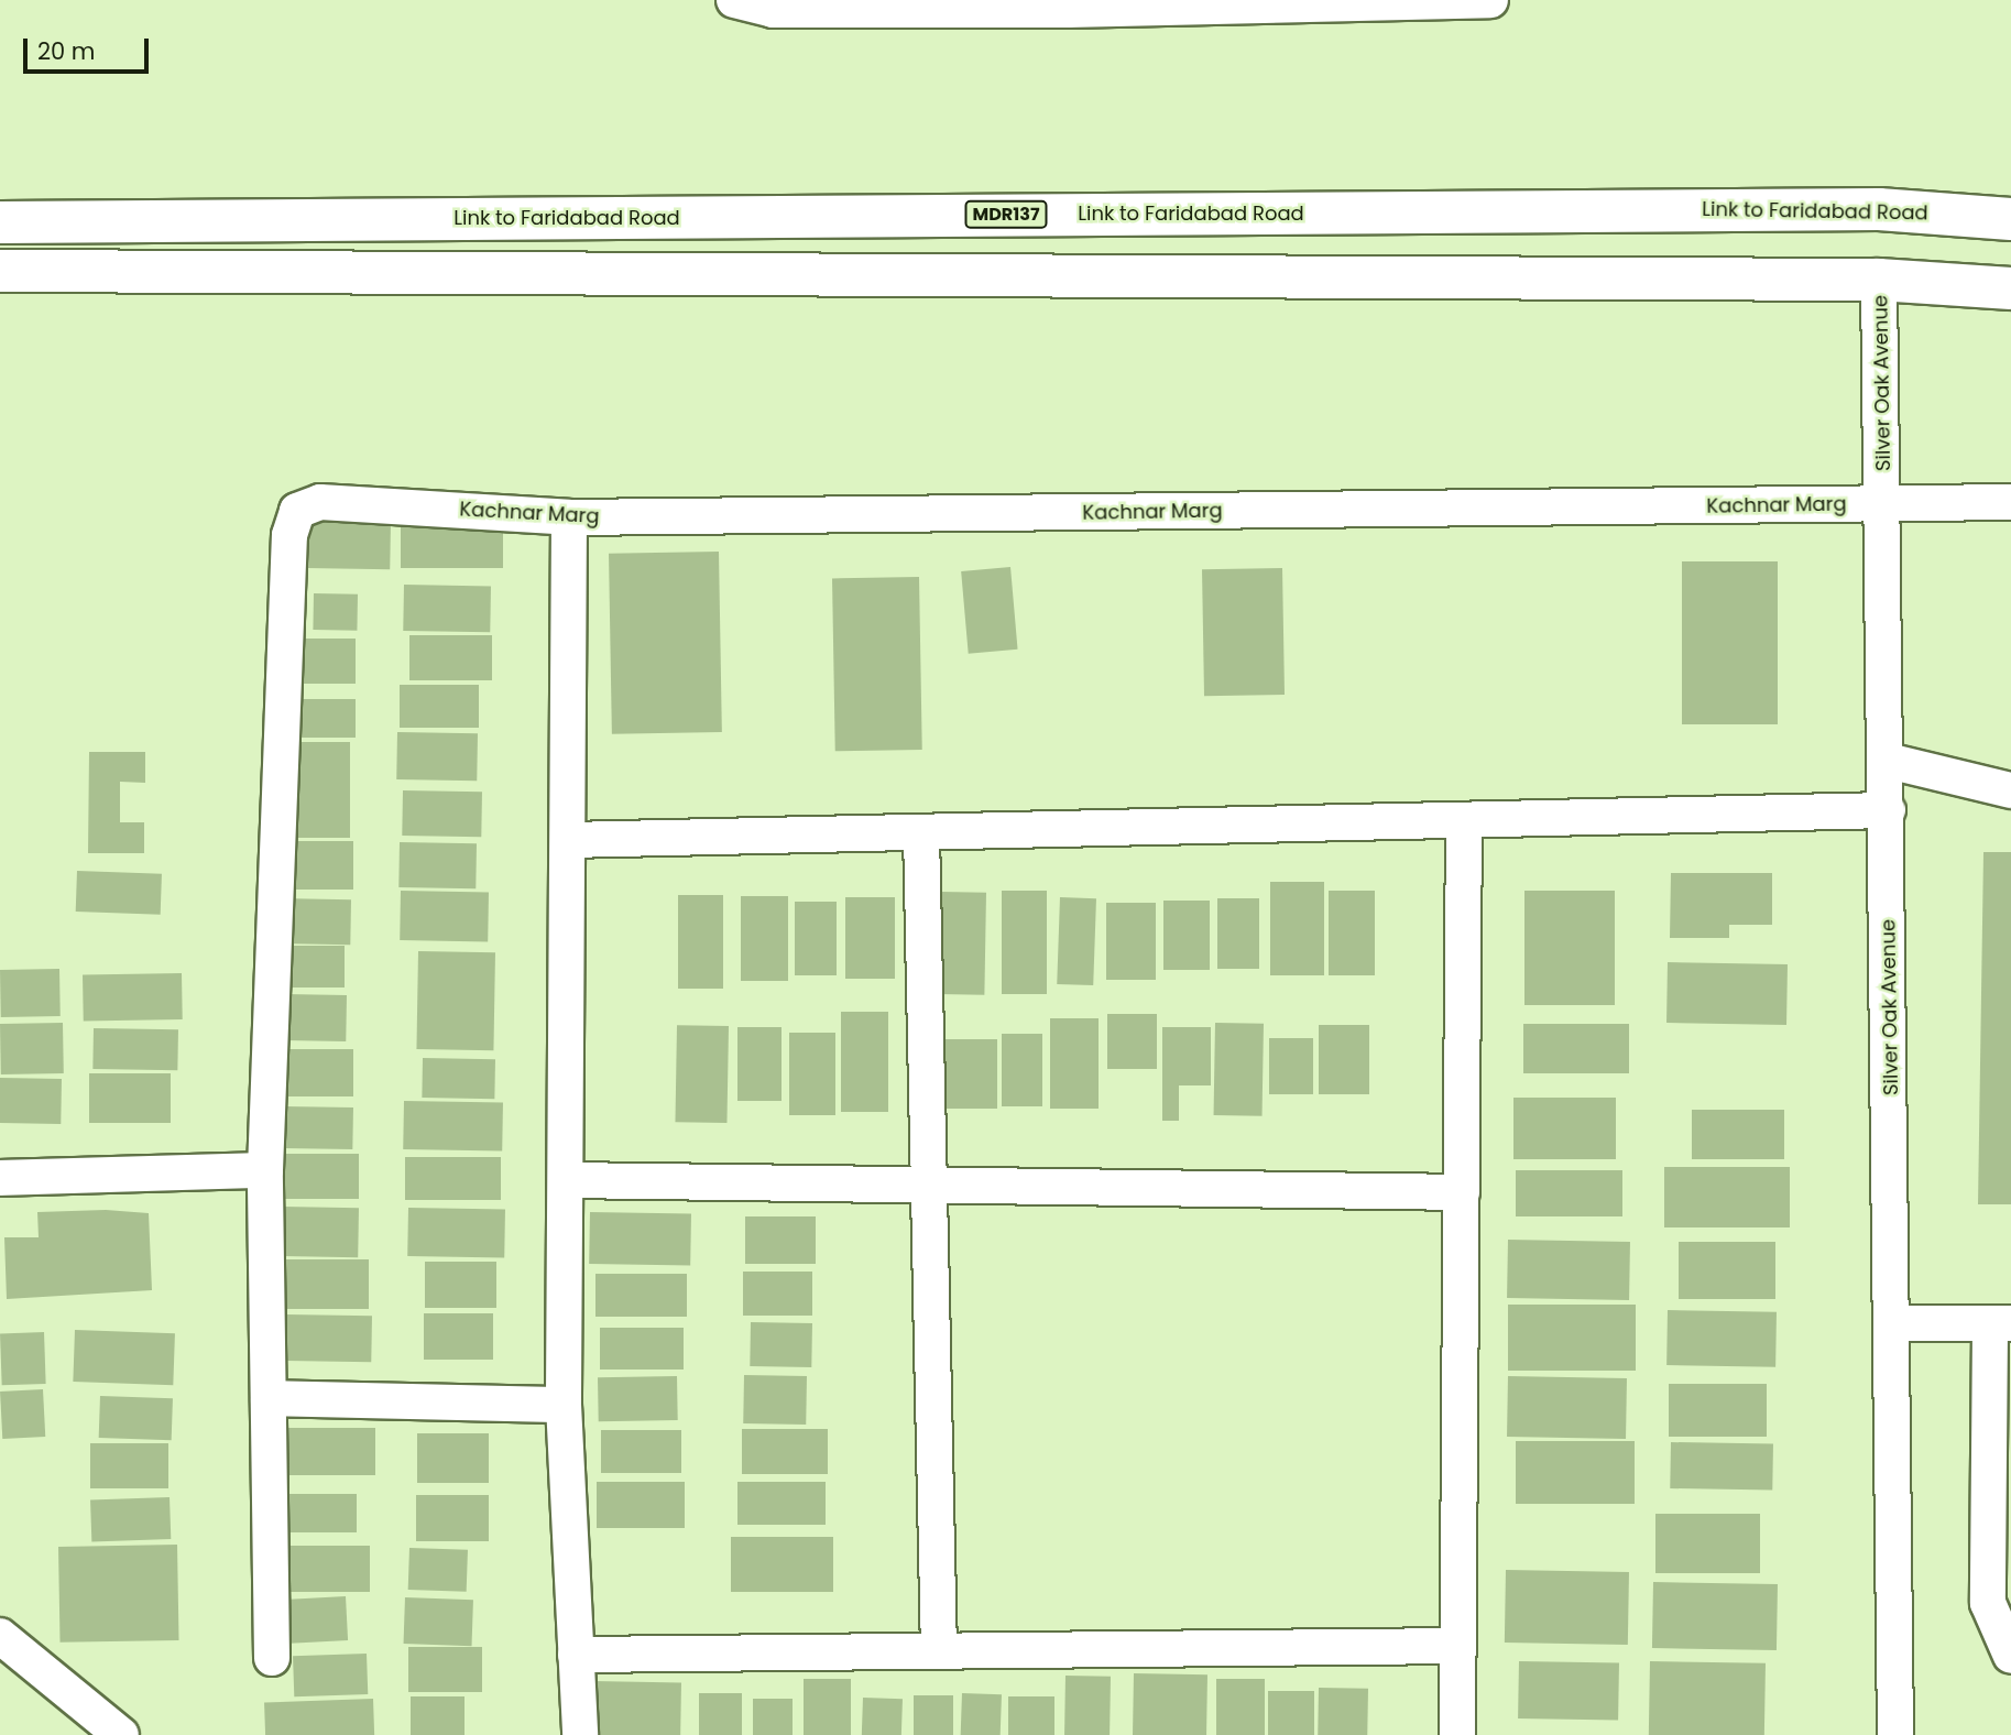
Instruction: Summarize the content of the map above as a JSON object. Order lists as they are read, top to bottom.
{
  "streets": {
    "main road": ["Link to Faridabad Road", "MDR137"],
    "street": ["Silver Oak Avenue", "Kachnar Marg"]
  },
  "crossings": [
    ["Silver Oak Avenue", "Kachnar Marg"]
  ],
  "scale_bar": "20 m"
}
